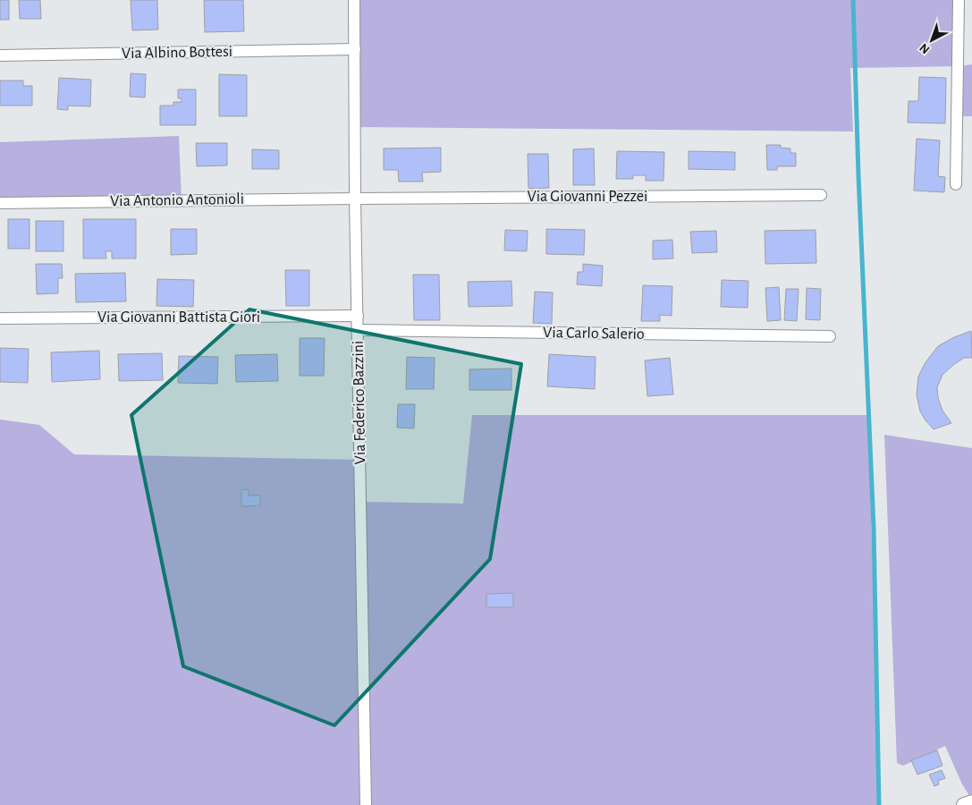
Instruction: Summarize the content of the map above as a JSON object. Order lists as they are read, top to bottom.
{
  "streets": {
    "street": [
      "Via Albino Bottesi",
      "Via Giovanni Pezzei",
      "Via Antonio Antonioli",
      "Via Giovanni Battista Giori",
      "Via Carlo Salerio",
      "Via Federico Bazzini"
    ]
  },
  "crossings": [
    ["Via Albino Bottesi", "Via Federico Bazzini"],
    ["Via Giovanni Pezzei", "Via Antonio Antonioli"],
    ["Via Giovanni Pezzei", "Via Federico Bazzini"],
    ["Via Antonio Antonioli", "Via Federico Bazzini"],
    ["Via Giovanni Battista Giori", "Via Federico Bazzini"],
    ["Via Carlo Salerio", "Via Federico Bazzini"]
  ],
  "north": "bottom left"
}
